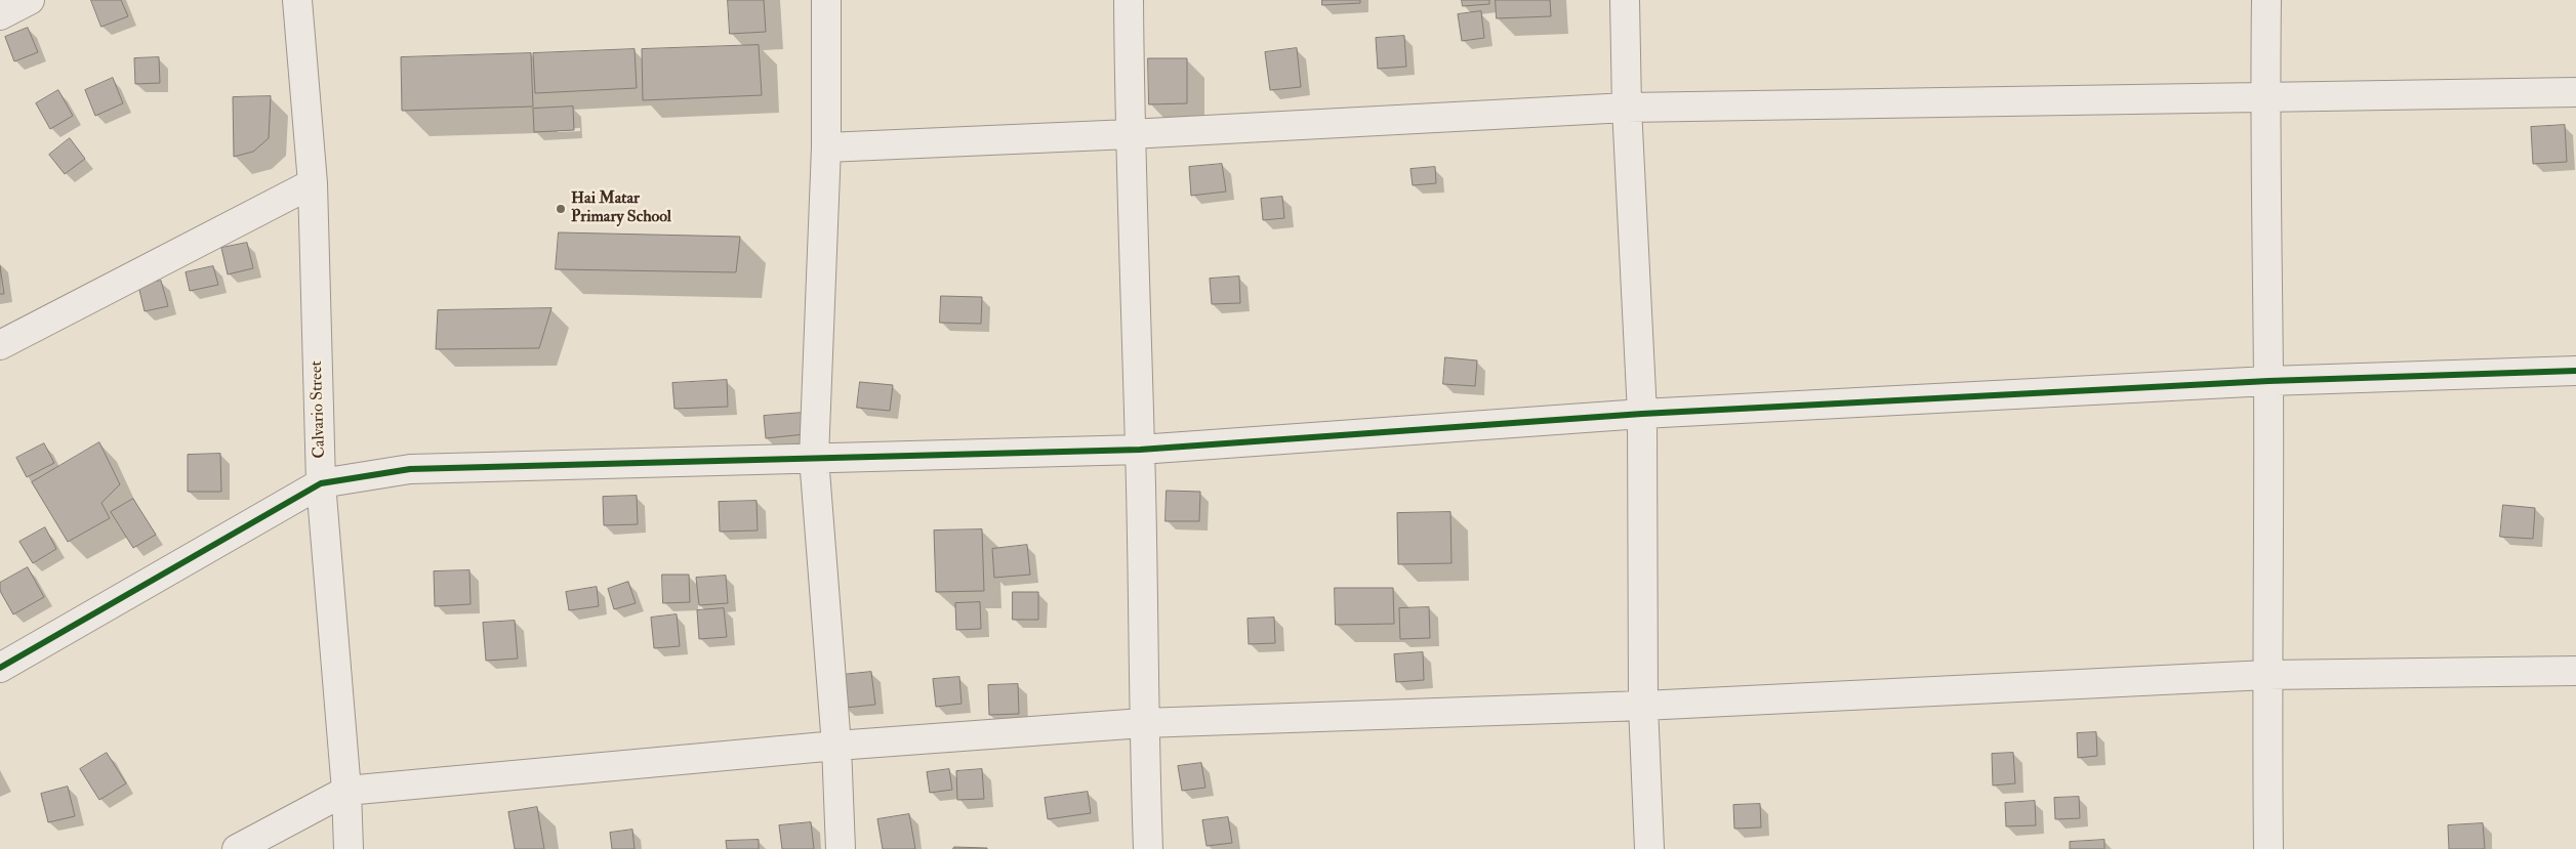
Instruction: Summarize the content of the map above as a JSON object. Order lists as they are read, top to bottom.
{
  "streets": {
    "street": ["Calvario Street"]
  },
  "places": ["Hai Matar Primary School"]
}
